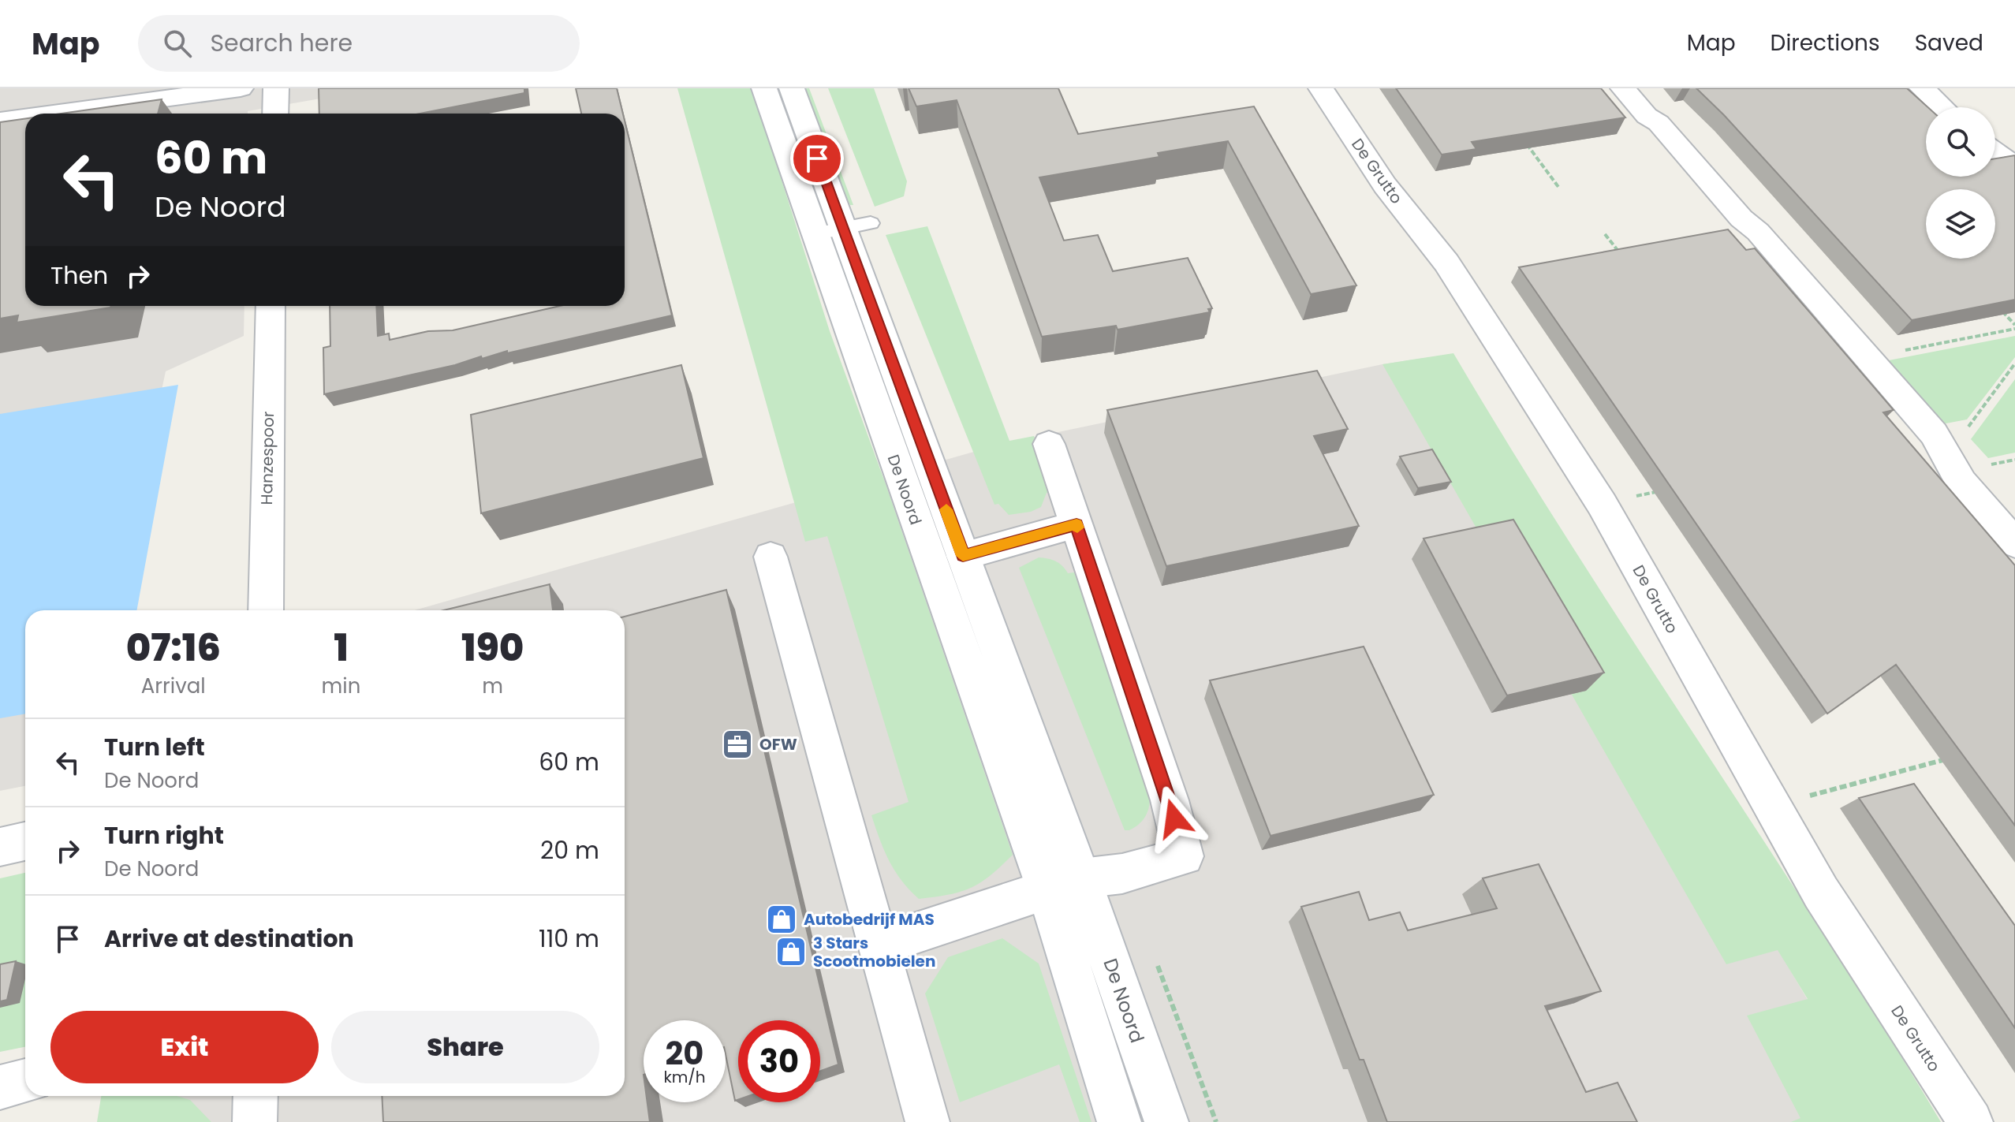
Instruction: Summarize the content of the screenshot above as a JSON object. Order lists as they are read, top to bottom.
{
  "streets": {
    "street": ["De Grutto", "Hanzespoor", "De Noord"]
  },
  "places": {
    "office": ["OFW"],
    "shop": ["Autobedrijf MAS", "3 Stars Scootmobielen"]
  },
  "page": {
    "header": "Map",
    "search": "Search here",
    "nav": ["Map", "Directions", "Saved"],
    "turn": ["60 m", "De Noord"],
    "then": "Then",
    "eta": [
      "07:16",
      "Arrival",
      "1",
      "min",
      "190",
      "m"
    ],
    "list": [
      {
        "name": "Turn left",
        "note": "De Noord",
        "value": "60 m"
      },
      {
        "name": "Turn right",
        "note": "De Noord",
        "value": "20 m"
      },
      {
        "name": "Arrive at destination",
        "value": "110 m"
      }
    ],
    "buttons": ["Exit", "Share"],
    "speed": "20 km/h",
    "limit": "30"
  }
}
